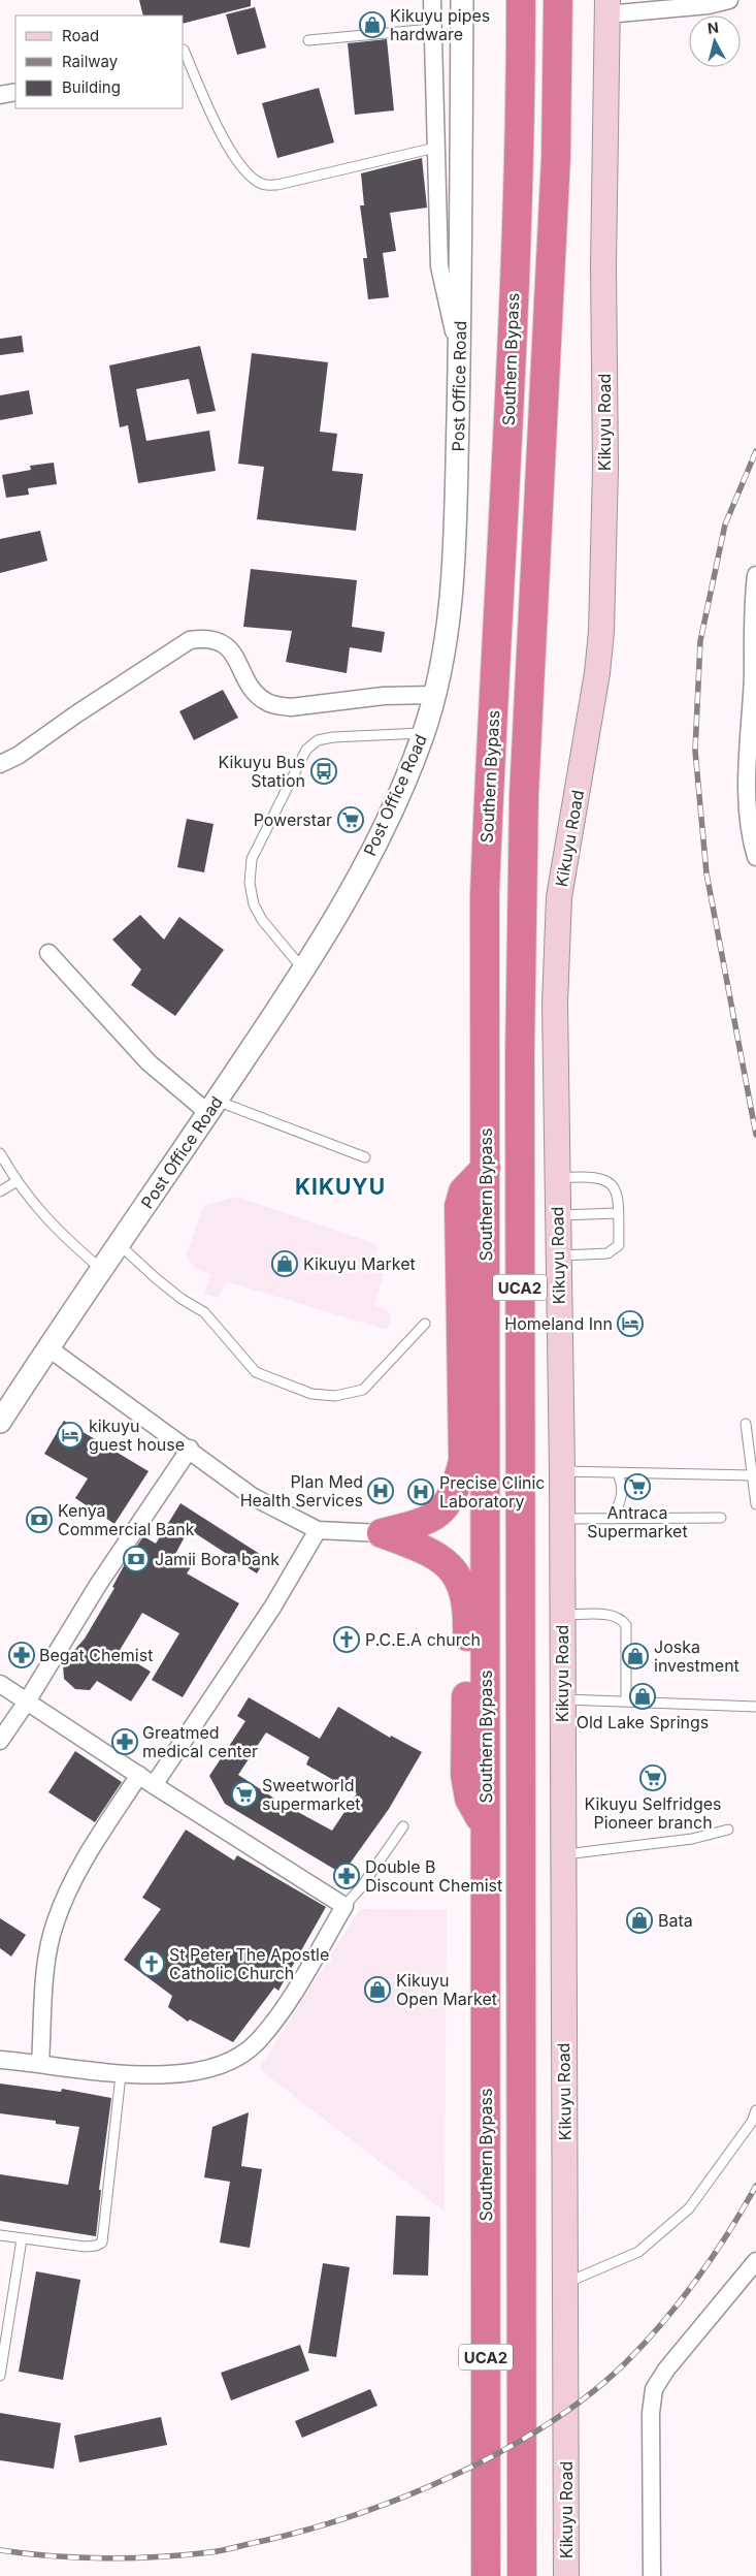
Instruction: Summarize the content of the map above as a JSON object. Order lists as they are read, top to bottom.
{
  "streets": {
    "highway": ["Southern Bypass", "UCA2"],
    "main road": ["Kikuyu Road"],
    "street": ["Post Office Road"]
  },
  "districts": ["KIKUYU"],
  "places": {
    "shop": [
      "Kikuyu pipes hardware",
      "Kikuyu Market",
      "Joska investment",
      "Old Lake Springs",
      "Bata",
      "Kikuyu Open Market"
    ],
    "bus stop": ["Kikuyu Bus Station"],
    "supermarket": [
      "Powerstar",
      "Antraca Supermarket",
      "Kikuyu Selfridges Pioneer branch",
      "Sweetworld supermarket"
    ],
    "hotel": ["Homeland Inn", "kikuyu guest house"],
    "hospital": ["Plan Med Health Services", "Precise Clinic Laboratory"],
    "bank": ["Kenya Commercial Bank", "Jamii Bora bank"],
    "church": ["P.C.E.A church", "St Peter The Apostle Catholic Church"],
    "pharmacy": ["Begat Chemist", "Greatmed medical center", "Double B Discount Chemist"]
  },
  "legend": ["Road", "Railway", "Building"],
  "north": "top"
}
